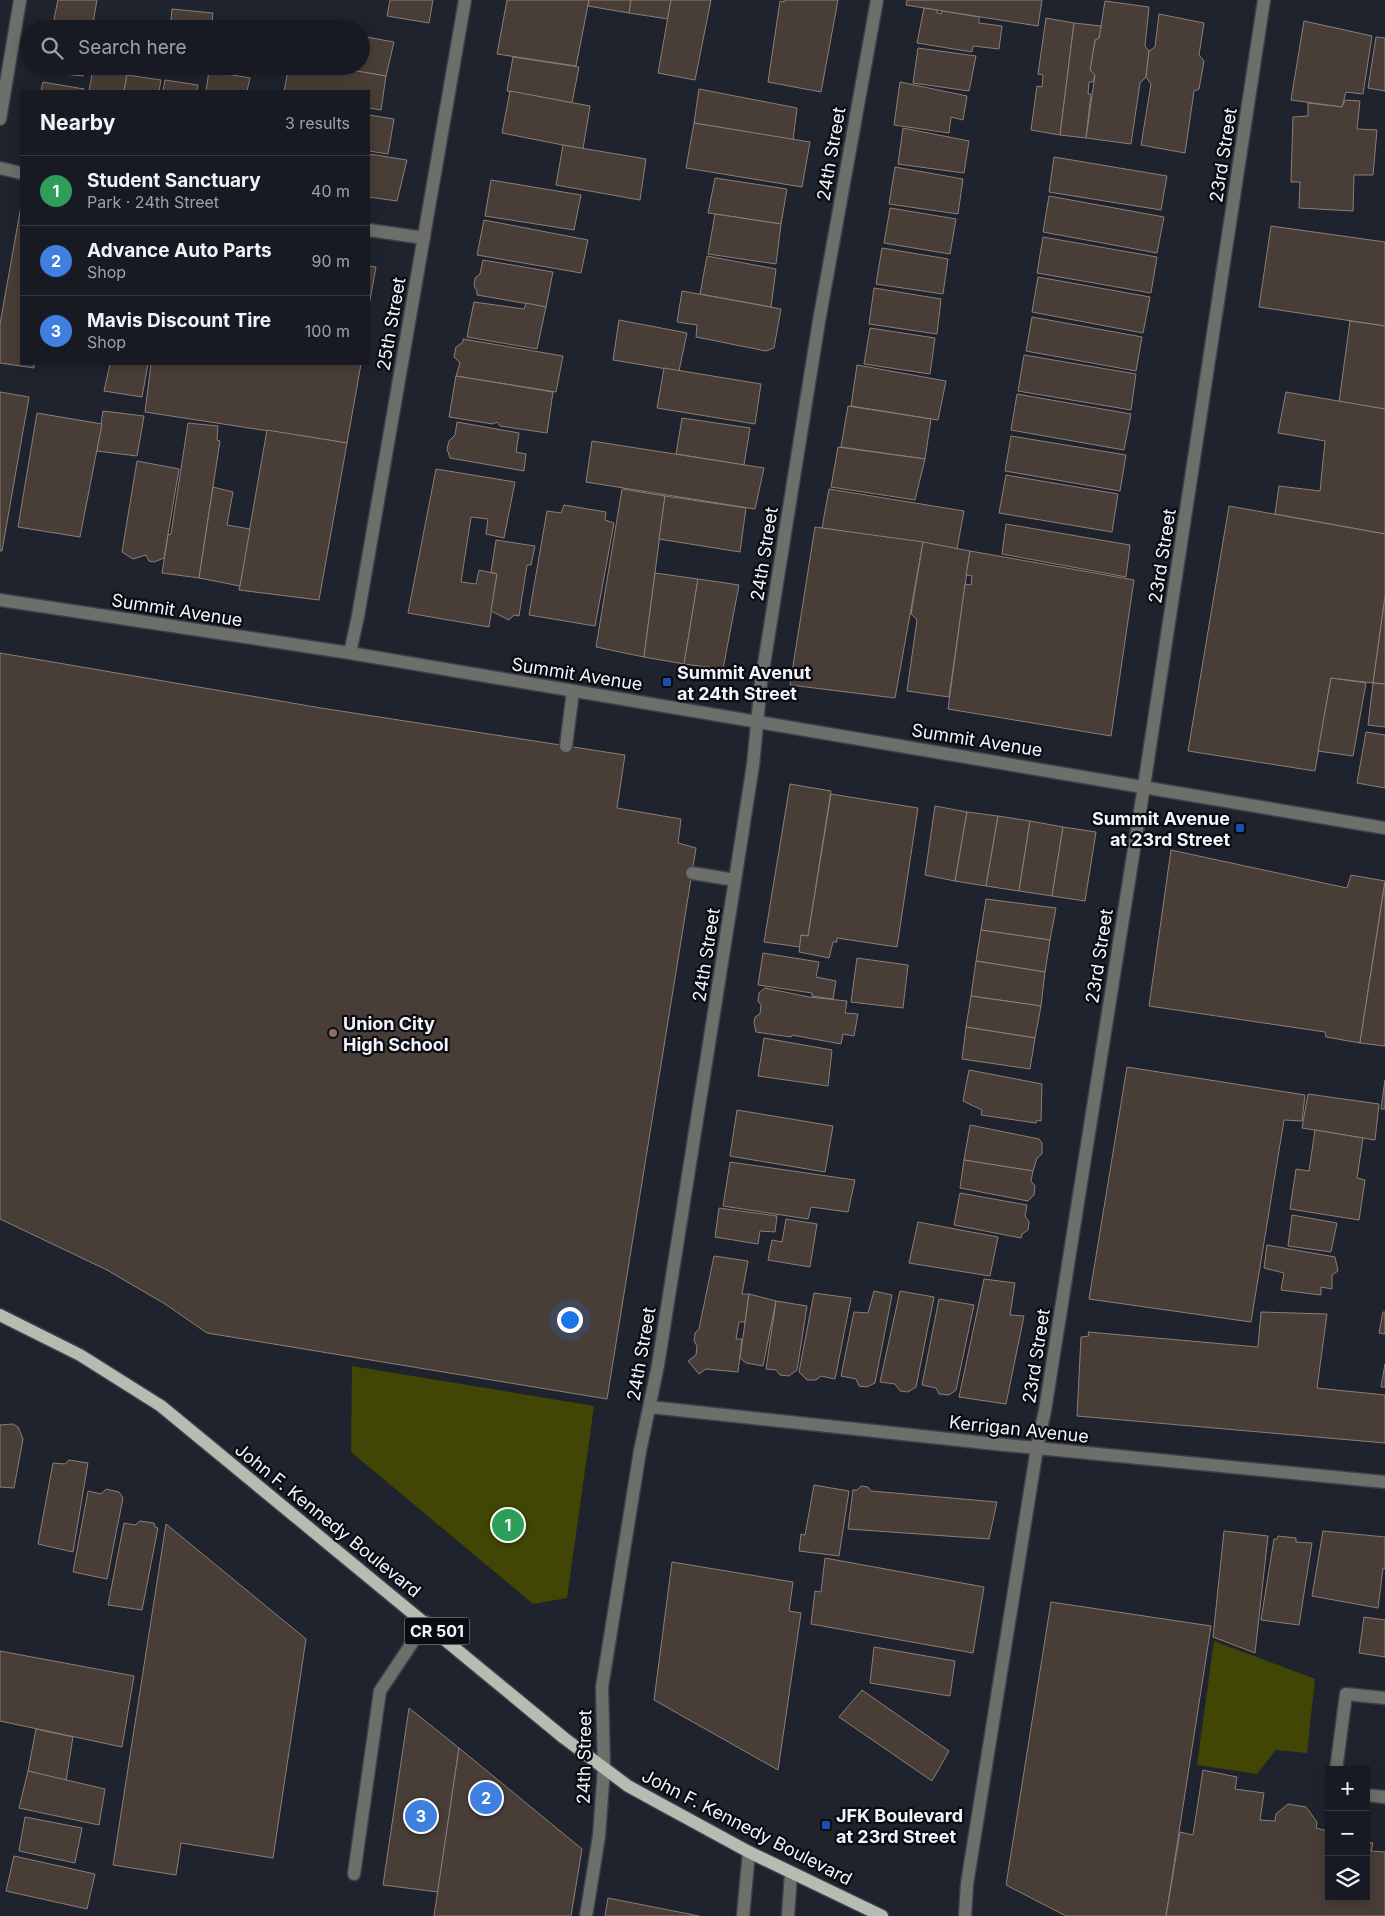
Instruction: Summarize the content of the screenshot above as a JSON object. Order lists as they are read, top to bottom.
{
  "streets": {
    "main road": ["John F. Kennedy Boulevard", "CR 501"],
    "street": [
      "24th Street",
      "23rd Street",
      "25th Street",
      "Summit Avenue",
      "Kerrigan Avenue"
    ]
  },
  "crossings": [
    ["24th Street", "Summit Avenue"],
    ["24th Street", "Kerrigan Avenue"],
    ["24th Street", "John F. Kennedy Boulevard"],
    ["23rd Street", "Summit Avenue"],
    ["23rd Street", "Kerrigan Avenue"],
    ["25th Street", "Summit Avenue"]
  ],
  "places": {
    "transit": ["Summit Avenut at 24th Street", "Summit Avenue at 23rd Street", "JFK Boulevard at 23rd Street"],
    "other": ["Union City High School"]
  },
  "page": {
    "search": "Search here",
    "heading": ["Nearby", "3 results"],
    "list": [
      {
        "mark": "1",
        "name": "Student Sanctuary",
        "note": "Park · 24th Street",
        "value": "40 m"
      },
      {
        "mark": "2",
        "name": "Advance Auto Parts",
        "note": "Shop",
        "value": "90 m"
      },
      {
        "mark": "3",
        "name": "Mavis Discount Tire",
        "note": "Shop",
        "value": "100 m"
      }
    ],
    "pins": ["1", "2", "3"],
    "map_buttons": ["+", "−"]
  }
}
